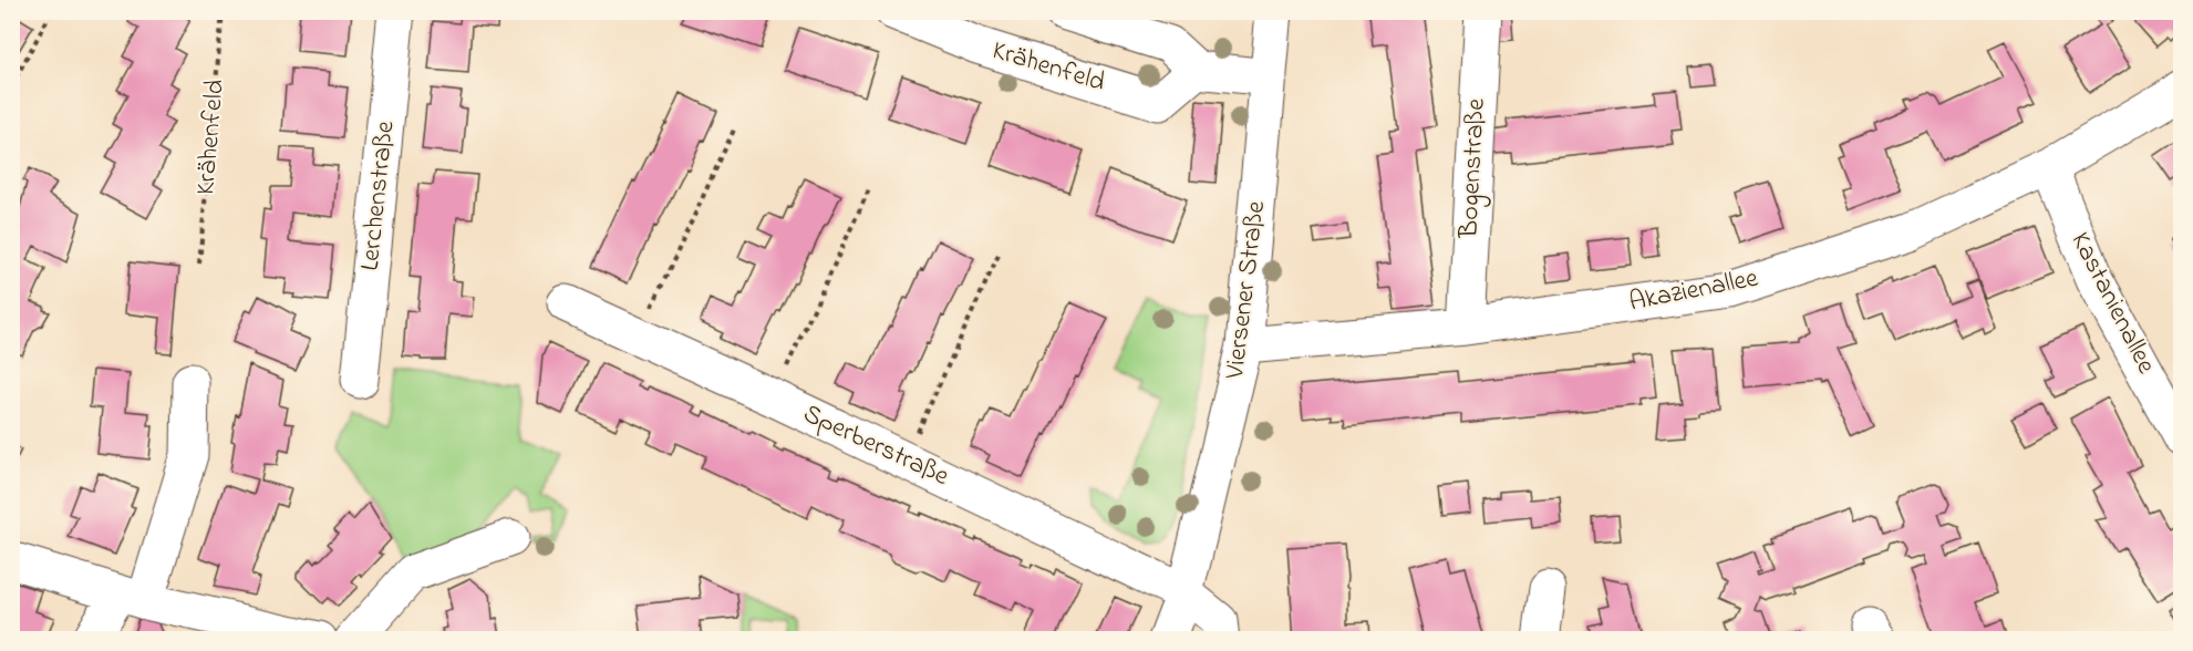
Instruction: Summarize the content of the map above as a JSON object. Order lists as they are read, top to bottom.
{
  "streets": {
    "street": [
      "Krähenfeld",
      "Bogenstraße",
      "Lerchenstraße",
      "Viersener Straße",
      "Akazienallee",
      "Kastanienallee",
      "Sperberstraße"
    ]
  },
  "crossings": [
    ["Bogenstraße", "Akazienallee"],
    ["Viersener Straße", "Akazienallee"],
    ["Viersener Straße", "Sperberstraße"],
    ["Akazienallee", "Kastanienallee"]
  ]
}
